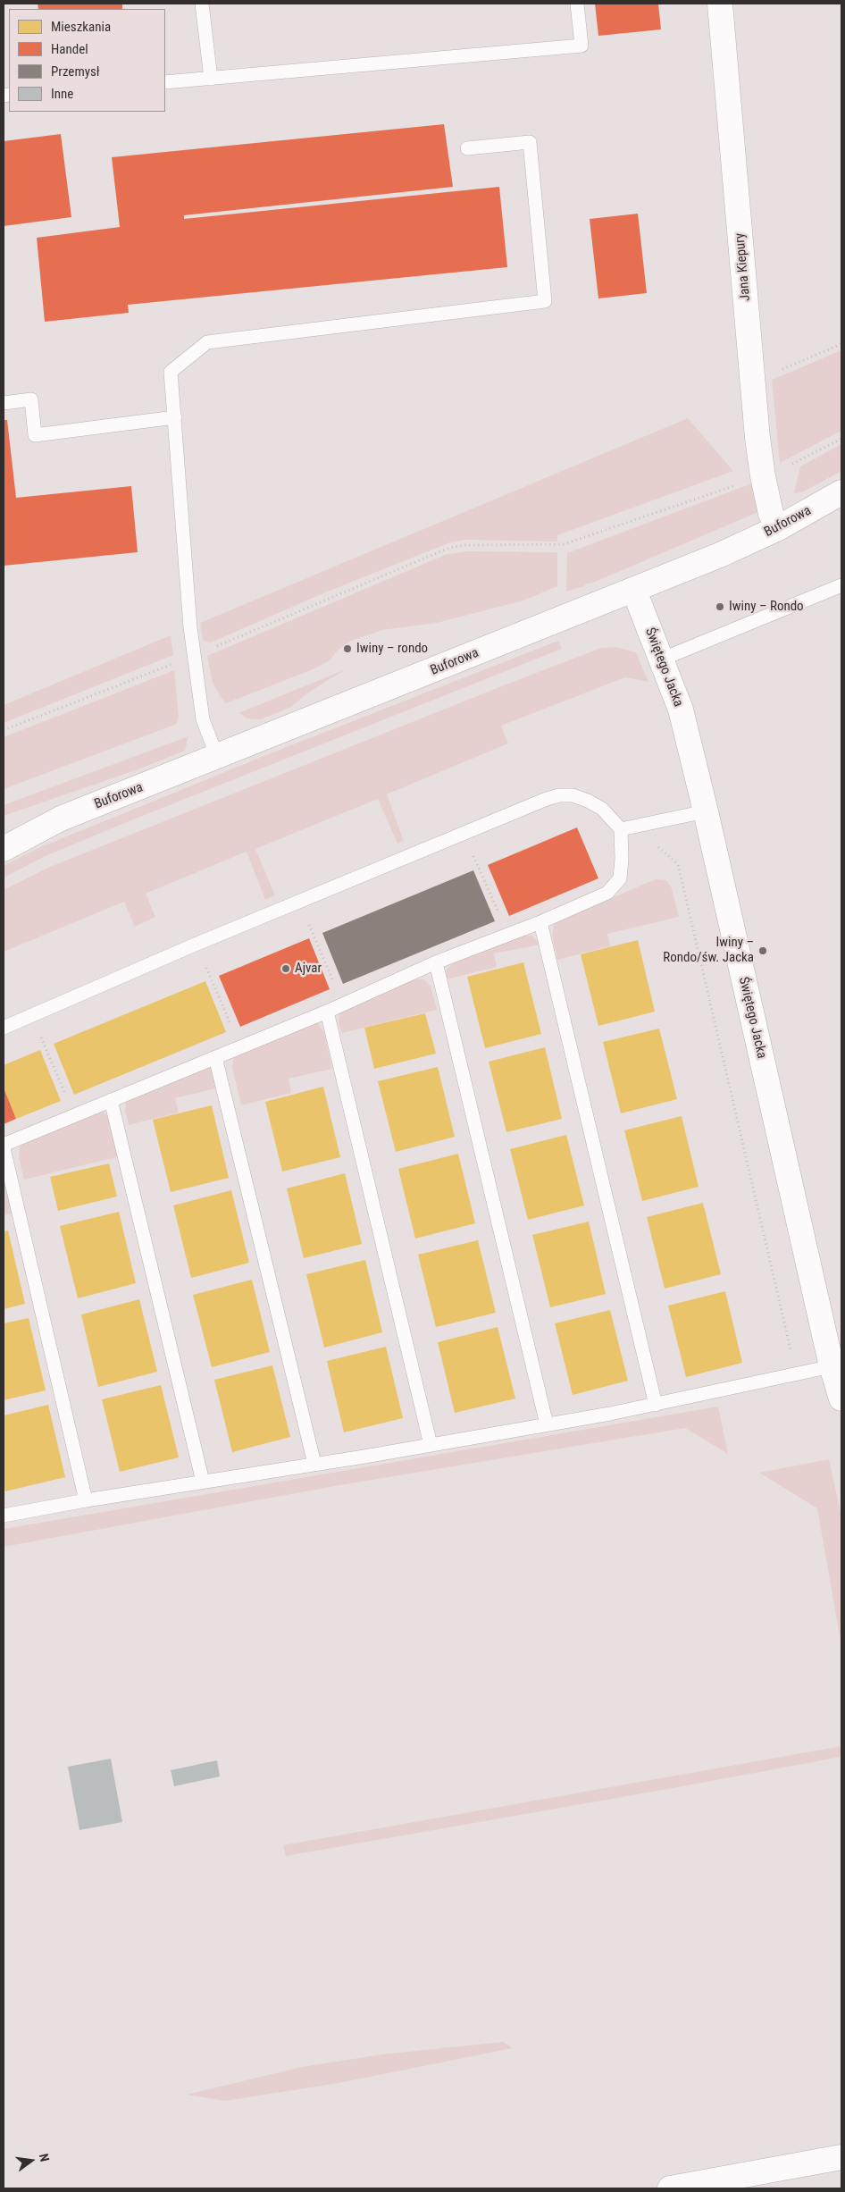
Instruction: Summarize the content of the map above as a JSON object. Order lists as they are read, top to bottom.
{
  "streets": {
    "street": ["Jana Kiepury", "Buforowa", "Świętego Jacka"]
  },
  "crossings": [
    ["Jana Kiepury", "Buforowa"],
    ["Buforowa", "Świętego Jacka"]
  ],
  "places": [
    "Iwiny – Rondo",
    "Iwiny – rondo",
    "Iwiny – Rondo/św. Jacka",
    "Ajvar"
  ],
  "legend": [
    "Mieszkania",
    "Handel",
    "Przemysł",
    "Inne"
  ],
  "north": "right"
}
